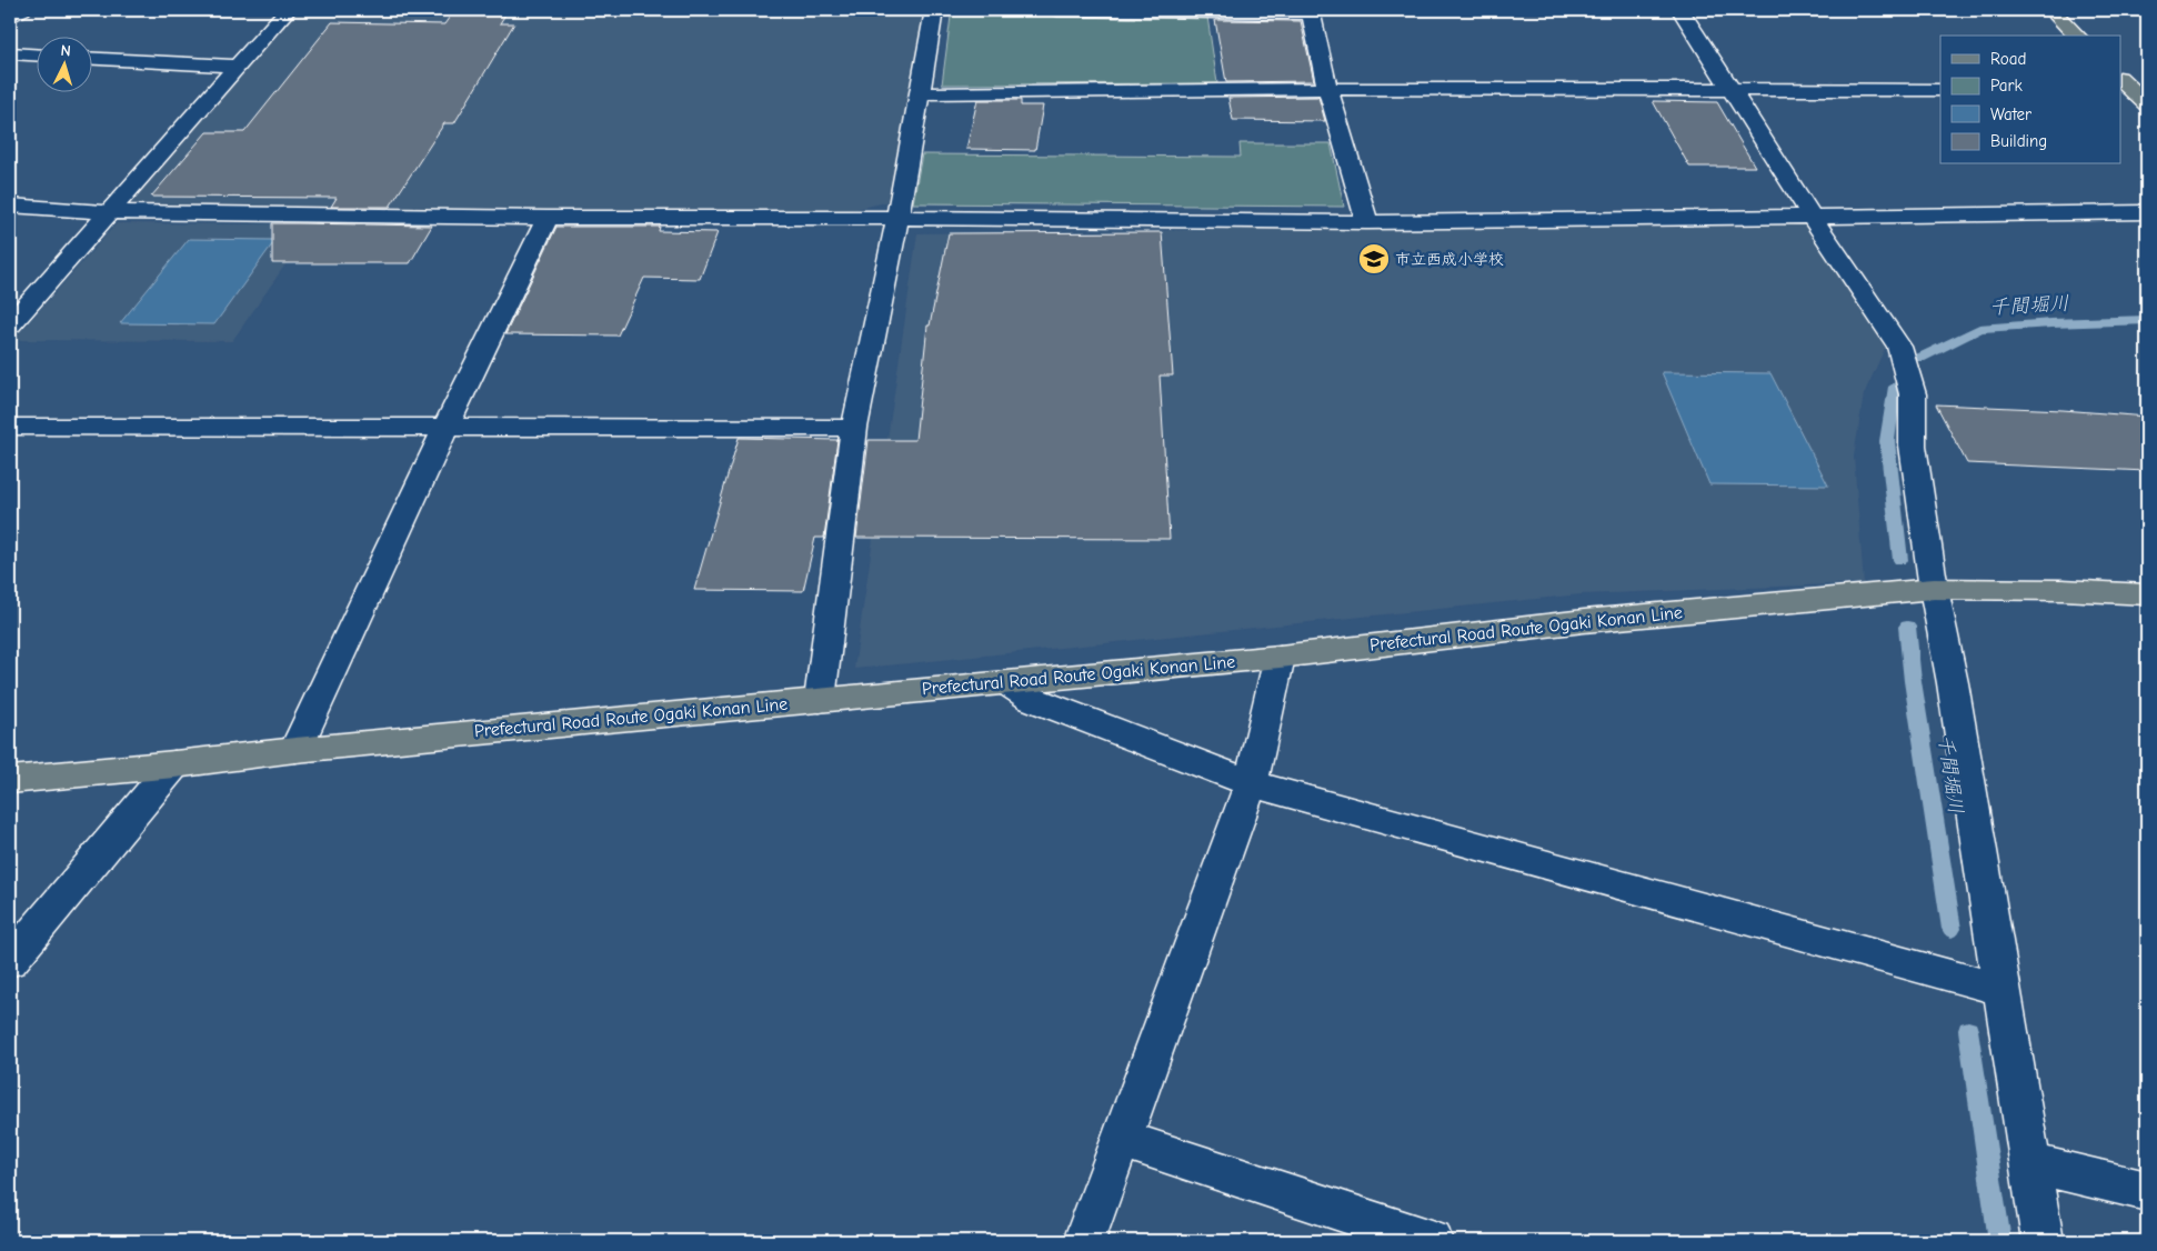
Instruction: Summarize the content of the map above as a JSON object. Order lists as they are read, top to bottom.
{
  "streets": {
    "main road": ["Prefectural Road Route Ogaki Konan Line"]
  },
  "water": ["千間堀川"],
  "places": {
    "school or university": ["市立西成小学校"]
  },
  "legend": [
    "Road",
    "Park",
    "Water",
    "Building"
  ],
  "north": "top"
}
